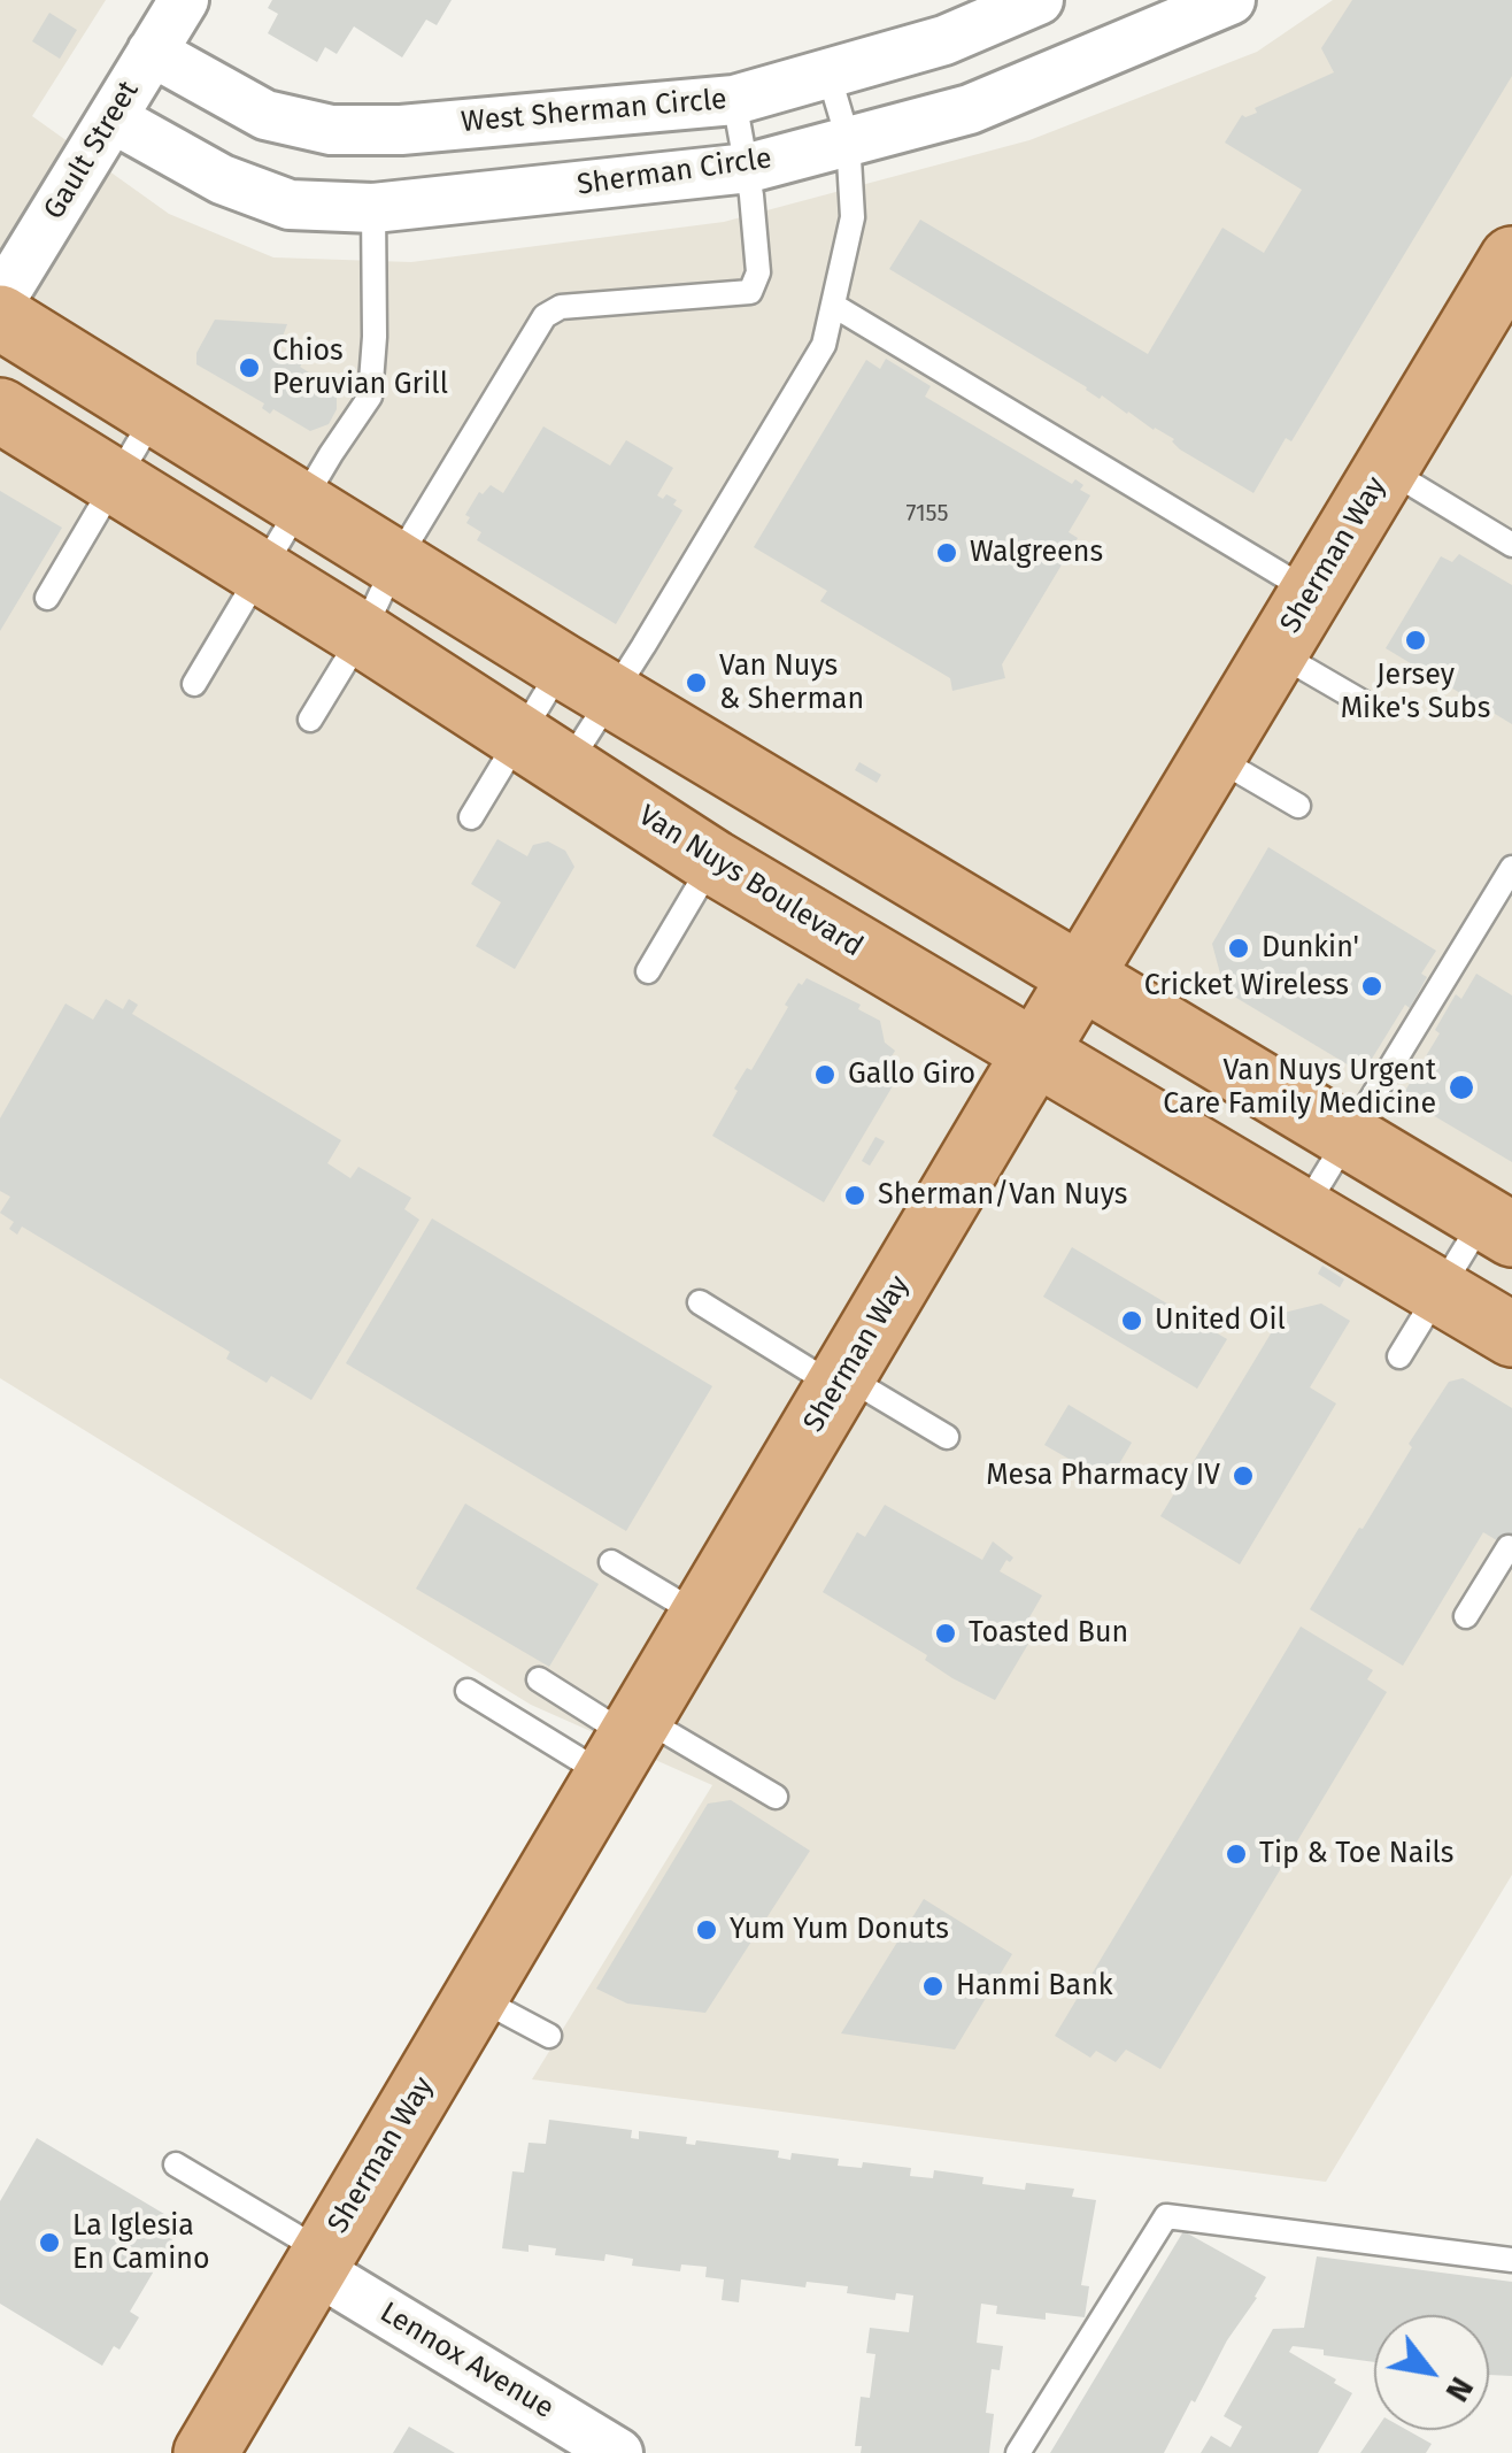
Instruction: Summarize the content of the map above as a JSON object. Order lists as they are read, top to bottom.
{
  "streets": {
    "main road": ["Sherman Way", "Van Nuys Boulevard"],
    "street": [
      "West Sherman Circle",
      "Gault Street",
      "Sherman Circle",
      "Lennox Avenue"
    ]
  },
  "crossings": [
    ["West Sherman Circle", "Gault Street"],
    ["Gault Street", "Sherman Circle"],
    ["Sherman Way", "Van Nuys Boulevard"],
    ["Sherman Way", "Lennox Avenue"]
  ],
  "places": [
    "Chios Peruvian Grill",
    "Walgreens",
    "Jersey Mike's Subs",
    "Van Nuys & Sherman",
    "Dunkin'",
    "Cricket Wireless",
    "Gallo Giro",
    "Van Nuys Urgent Care Family Medicine",
    "Sherman/Van Nuys",
    "United Oil",
    "Mesa Pharmacy IV",
    "Toasted Bun",
    "Tip & Toe Nails",
    "Yum Yum Donuts",
    "Hanmi Bank",
    "La Iglesia En Camino"
  ],
  "house_numbers": ["7155"],
  "north": "bottom right"
}
